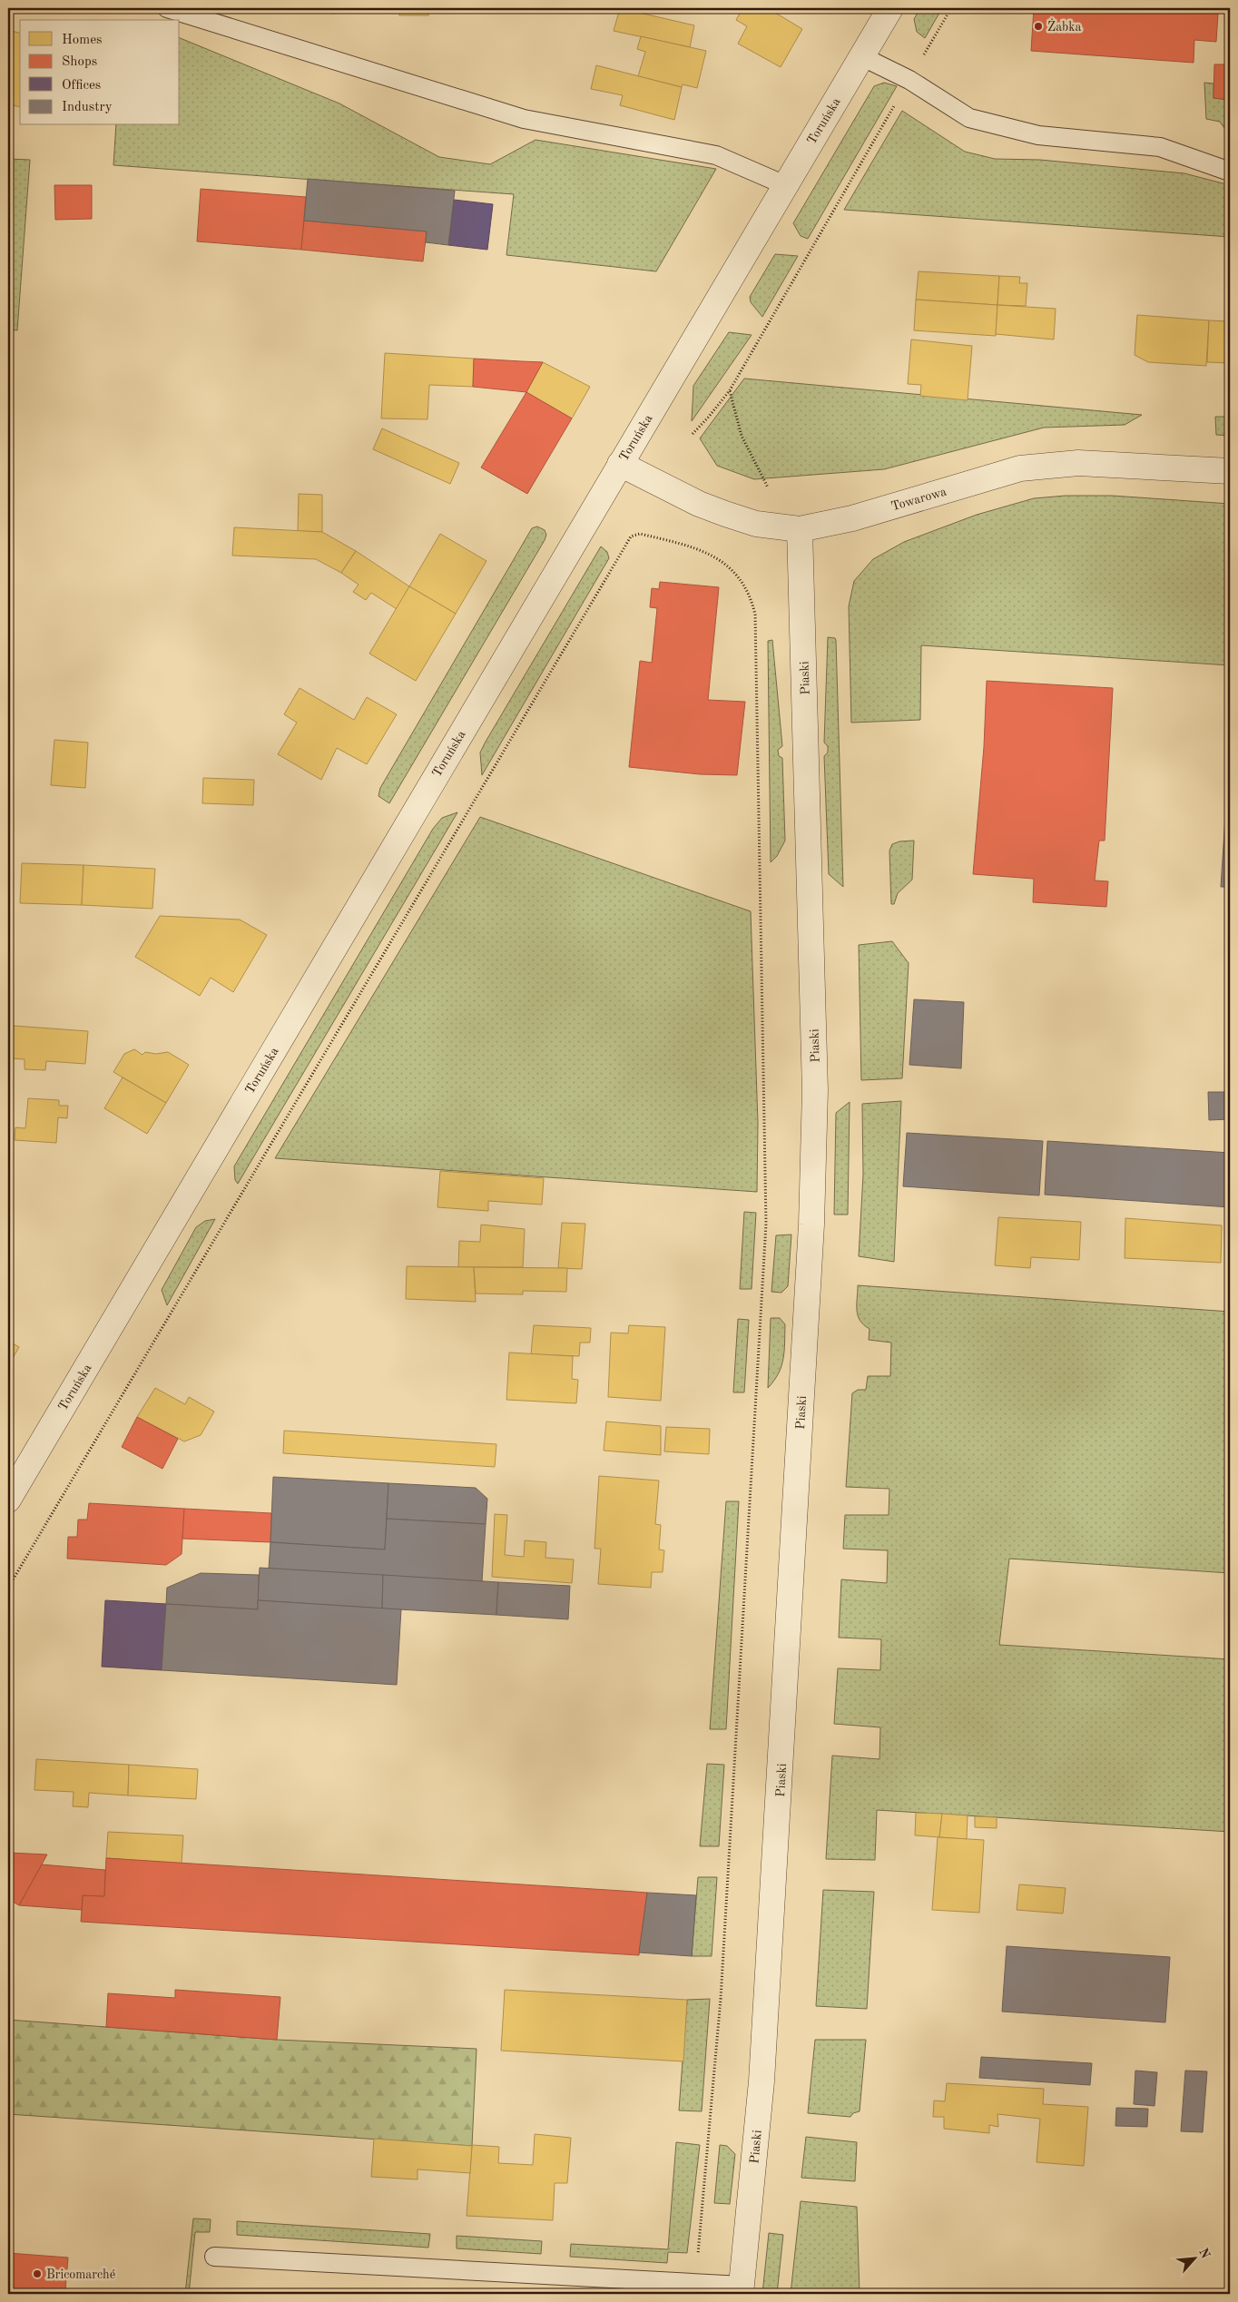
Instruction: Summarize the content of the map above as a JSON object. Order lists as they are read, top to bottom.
{
  "streets": {
    "street": ["Toruńska", "Towarowa", "Piaski"]
  },
  "crossings": [
    ["Toruńska", "Towarowa"],
    ["Towarowa", "Piaski"]
  ],
  "places": ["Żabka", "Bricomarché"],
  "legend": [
    "Homes",
    "Shops",
    "Offices",
    "Industry"
  ],
  "north": "top right"
}
